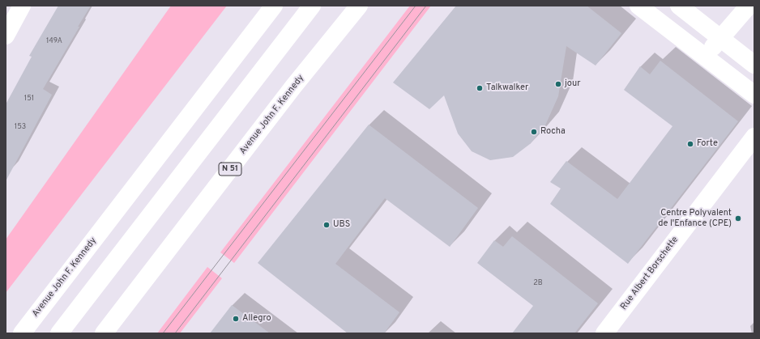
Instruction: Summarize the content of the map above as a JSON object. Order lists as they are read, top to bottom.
{
  "streets": {
    "street": ["Avenue John F. Kennedy", "N 51", "Rue Albert Borschette"]
  },
  "places": [
    "jour",
    "Talkwalker",
    "Rocha",
    "Forte",
    "Centre Polyvalent de l'Enfance (CPE)",
    "UBS",
    "Allegro"
  ],
  "house_numbers": [
    "149A",
    "151",
    "153",
    "2B"
  ]
}
